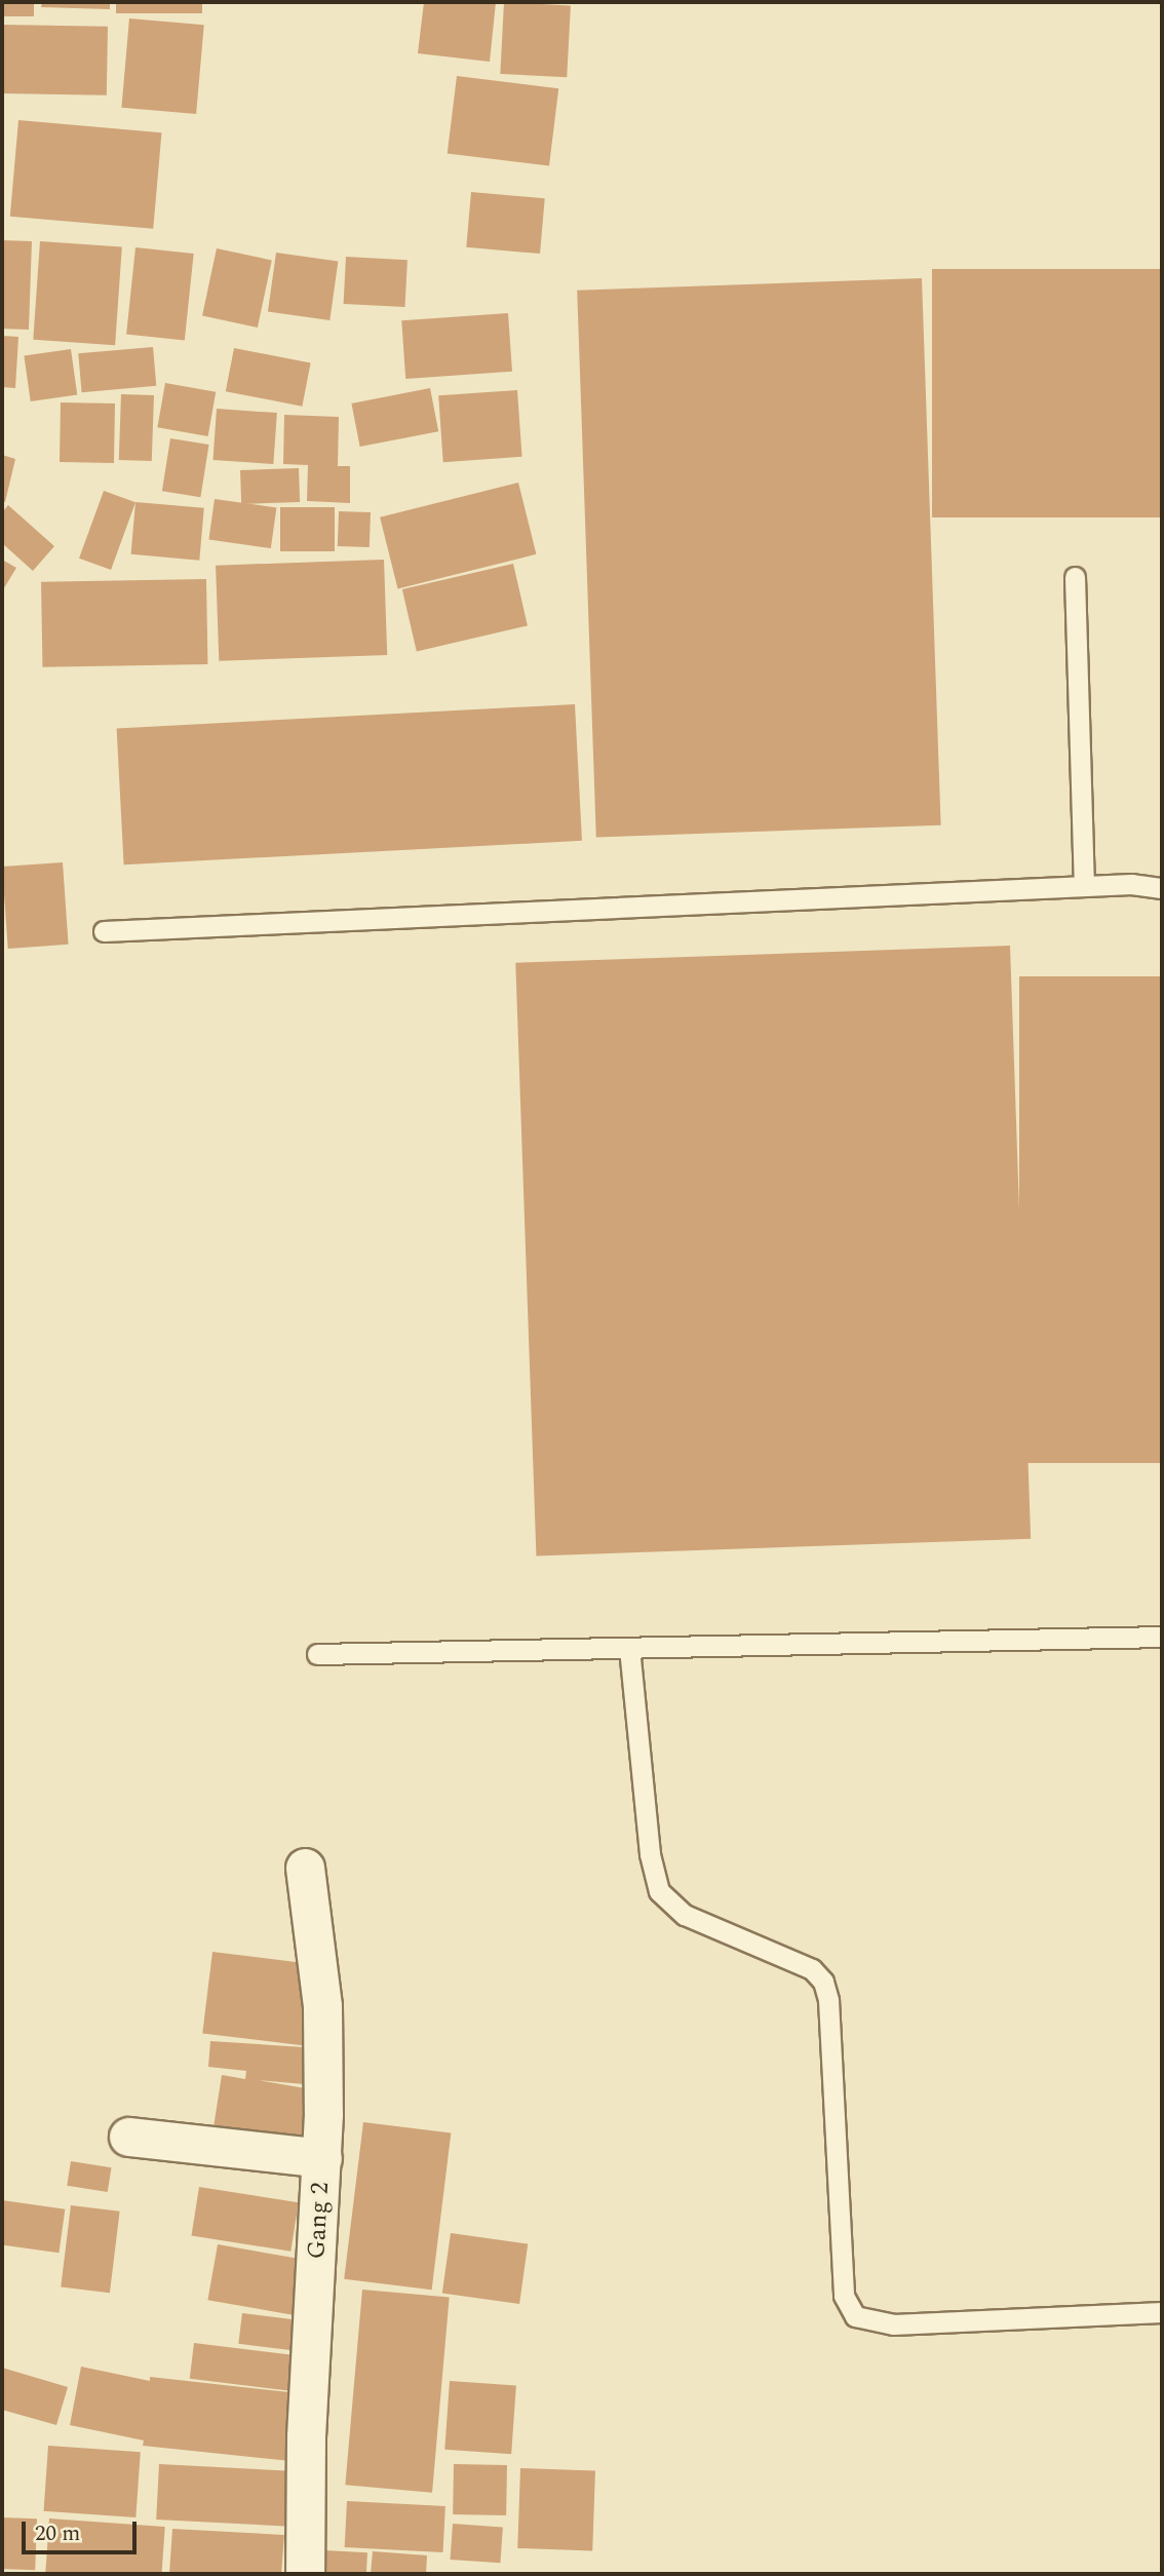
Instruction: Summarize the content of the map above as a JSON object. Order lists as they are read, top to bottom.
{
  "streets": {
    "street": ["Gang 2"]
  },
  "scale_bar": "20 m"
}
